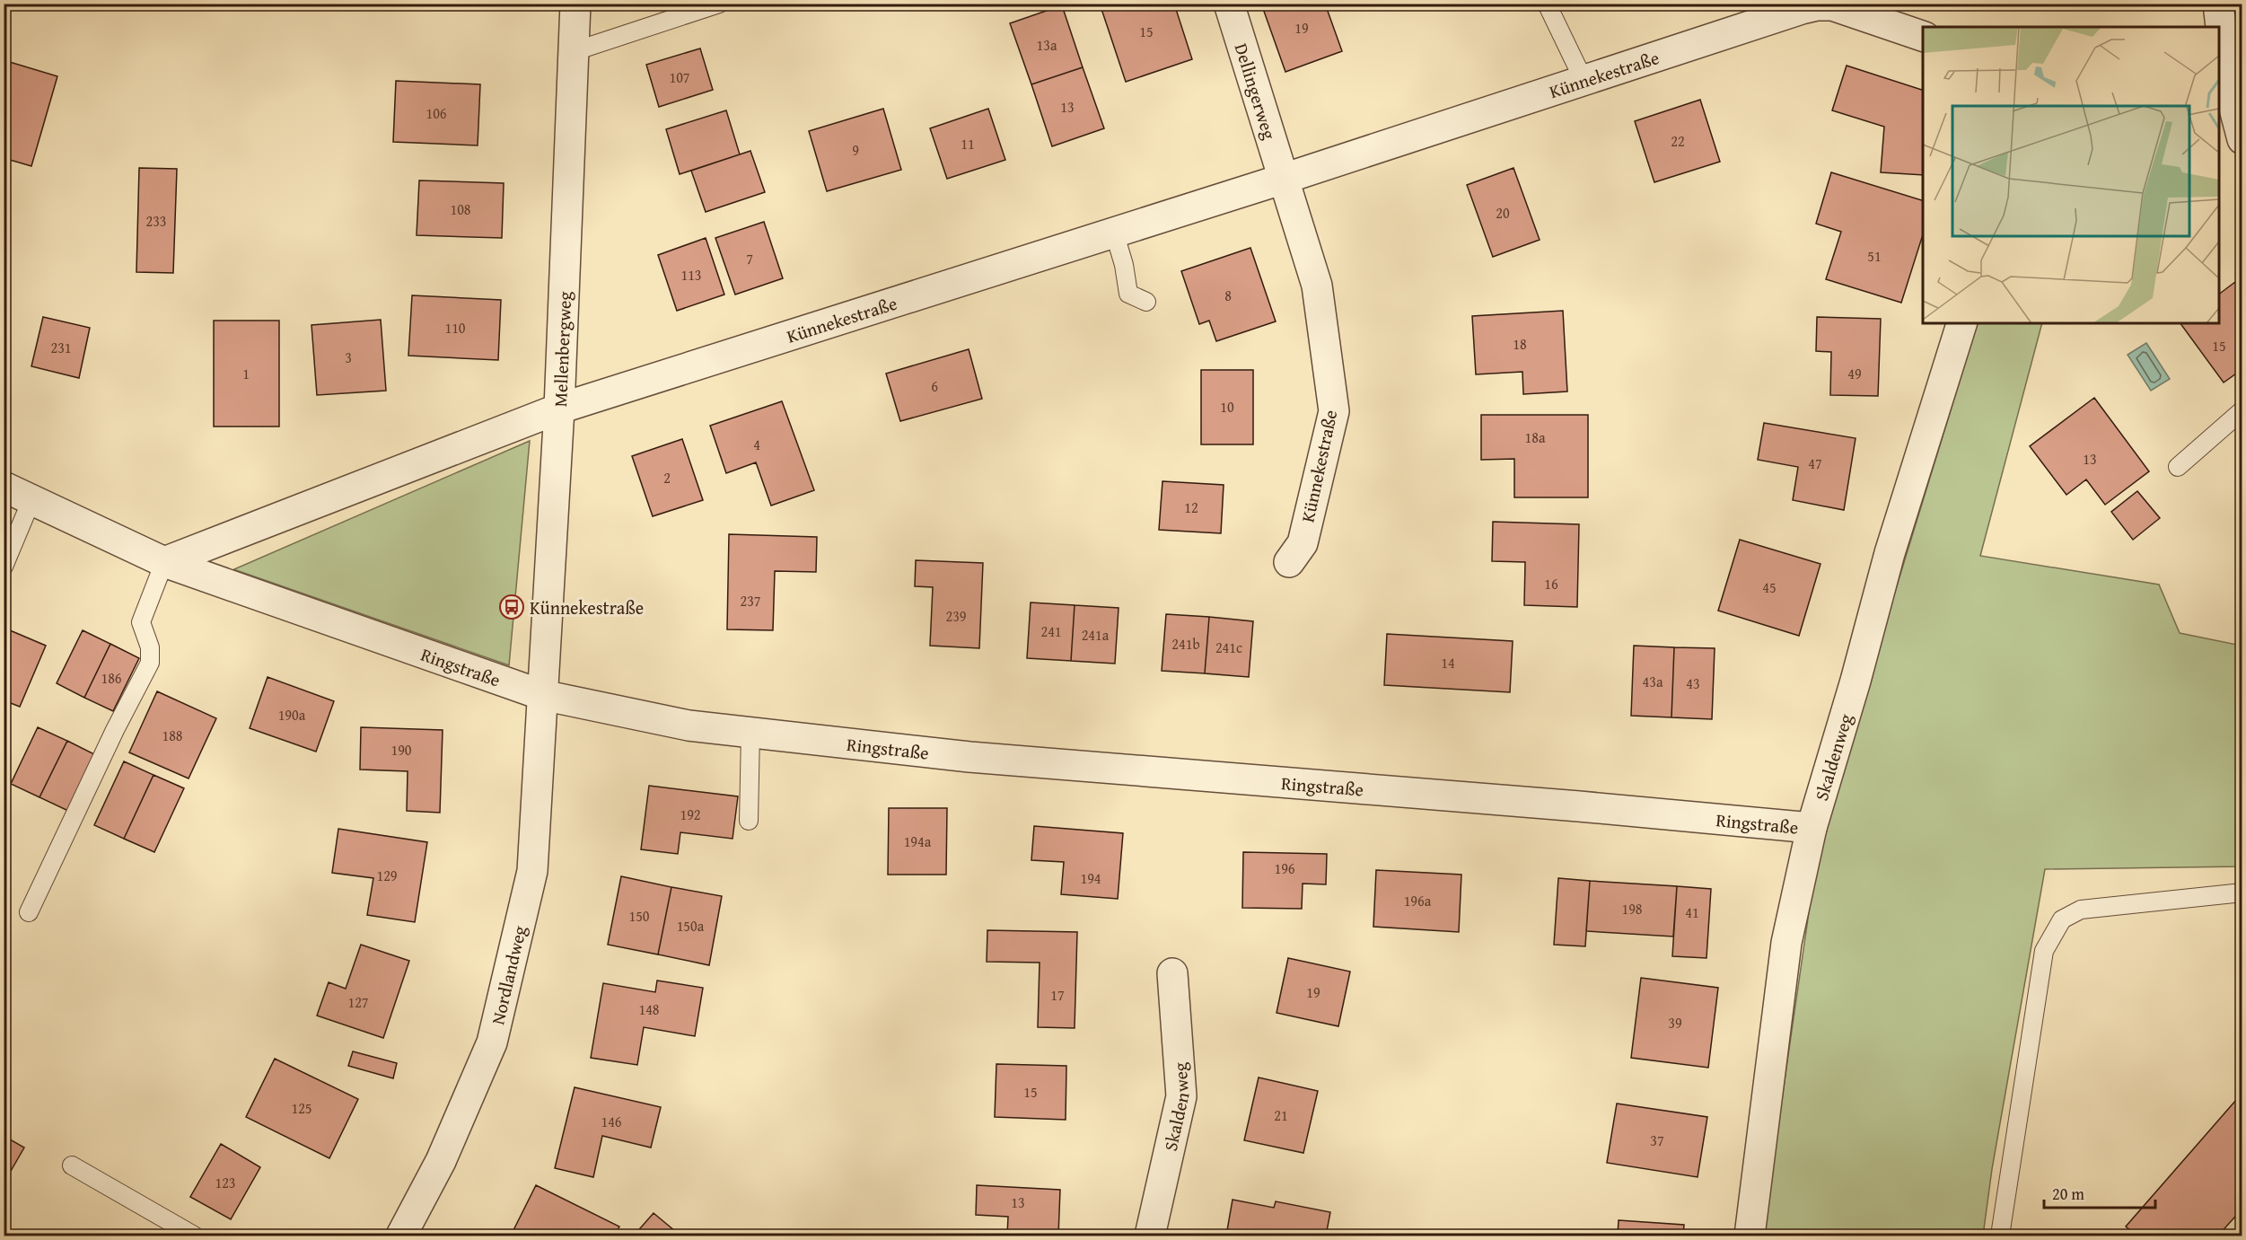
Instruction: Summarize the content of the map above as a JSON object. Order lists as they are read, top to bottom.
{
  "streets": {
    "street": [
      "Künnekestraße",
      "Dellingerweg",
      "Mellenbergweg",
      "Ringstraße",
      "Skaldenweg",
      "Nordlandweg"
    ]
  },
  "crossings": [
    ["Künnekestraße", "Dellingerweg"],
    ["Künnekestraße", "Mellenbergweg"],
    ["Künnekestraße", "Ringstraße"],
    ["Mellenbergweg", "Ringstraße"],
    ["Mellenbergweg", "Nordlandweg"],
    ["Ringstraße", "Skaldenweg"],
    ["Ringstraße", "Nordlandweg"]
  ],
  "places": {
    "bus stop": ["Künnekestraße"]
  },
  "house_numbers": [
    "19",
    "15",
    "13a",
    "107",
    "13",
    "106",
    "22",
    "11",
    "9",
    "108",
    "20",
    "233",
    "51",
    "7",
    "113",
    "8",
    "110",
    "18",
    "15",
    "231",
    "3",
    "1",
    "49",
    "6",
    "10",
    "18a",
    "4",
    "13",
    "47",
    "2",
    "12",
    "16",
    "45",
    "237",
    "239",
    "241",
    "241a",
    "241b",
    "241c",
    "14",
    "186",
    "43a",
    "43",
    "190a",
    "188",
    "190",
    "192",
    "194a",
    "196",
    "129",
    "194",
    "196a",
    "198",
    "41",
    "150",
    "150a",
    "19",
    "17",
    "127",
    "148",
    "39",
    "15",
    "125",
    "21",
    "146",
    "37",
    "123",
    "13"
  ],
  "scale_bar": "20 m"
}
